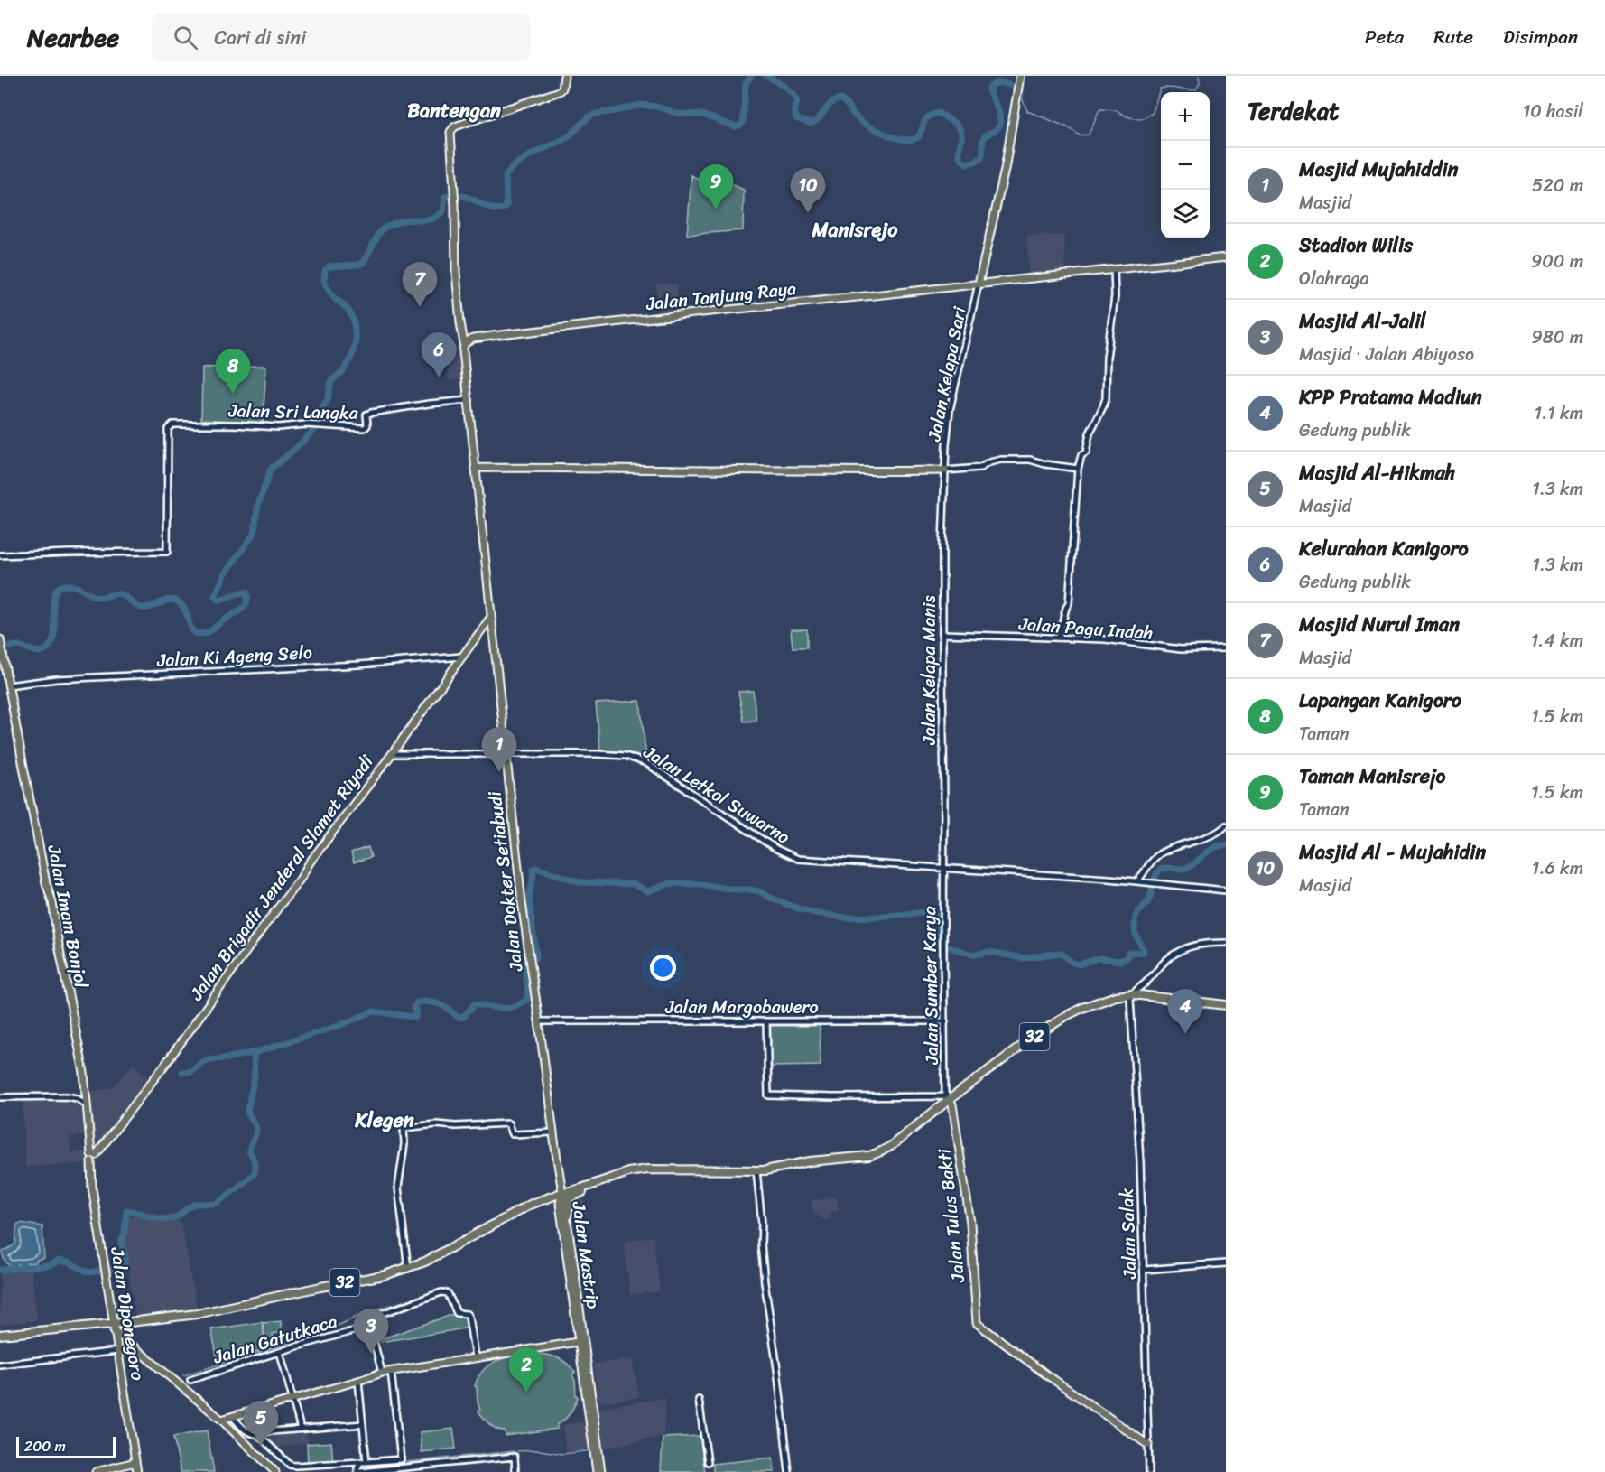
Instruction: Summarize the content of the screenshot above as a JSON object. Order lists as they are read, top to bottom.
{
  "streets": {
    "highway": ["32"],
    "main road": [
      "Jalan Tanjung Raya",
      "Jalan Brigadir Jenderal Slamet Riyadi",
      "Jalan Dokter Setiabudi",
      "Jalan Imam Bonjol",
      "Jalan Tulus Bakti",
      "Jalan Mastrip",
      "Jalan Diponegoro"
    ],
    "street": [
      "Jalan Kelapa Sari",
      "Jalan Sri Langka",
      "Jalan Pagu Indah",
      "Jalan Ki Ageng Selo",
      "Jalan Kelapa Manis",
      "Jalan Letkol Suwarno",
      "Jalan Sumber Karya",
      "Jalan Margobawero",
      "Jalan Salak",
      "Jalan Gatutkaca"
    ]
  },
  "crossings": [
    ["Jalan Tanjung Raya", "Jalan Kelapa Sari"],
    ["Jalan Tanjung Raya", "Jalan Dokter Setiabudi"],
    ["Jalan Kelapa Sari", "Jalan Kelapa Manis"],
    ["Jalan Sri Langka", "Jalan Dokter Setiabudi"],
    ["Jalan Pagu Indah", "Jalan Kelapa Manis"],
    ["Jalan Ki Ageng Selo", "Jalan Brigadir Jenderal Slamet Riyadi"],
    ["Jalan Ki Ageng Selo", "Jalan Imam Bonjol"],
    ["Jalan Kelapa Manis", "Jalan Letkol Suwarno"],
    ["Jalan Kelapa Manis", "Jalan Sumber Karya"],
    ["Jalan Letkol Suwarno", "Jalan Brigadir Jenderal Slamet Riyadi"],
    ["Jalan Letkol Suwarno", "Jalan Dokter Setiabudi"],
    ["Jalan Letkol Suwarno", "Jalan Sumber Karya"],
    ["Jalan Brigadir Jenderal Slamet Riyadi", "Jalan Dokter Setiabudi"],
    ["Jalan Brigadir Jenderal Slamet Riyadi", "Jalan Imam Bonjol"],
    ["Jalan Brigadir Jenderal Slamet Riyadi", "Jalan Diponegoro"],
    ["Jalan Dokter Setiabudi", "Jalan Margobawero"],
    ["Jalan Dokter Setiabudi", "32"],
    ["Jalan Dokter Setiabudi", "Jalan Mastrip"],
    ["Jalan Imam Bonjol", "Jalan Diponegoro"],
    ["Jalan Sumber Karya", "Jalan Margobawero"],
    ["Jalan Sumber Karya", "32"],
    ["Jalan Sumber Karya", "Jalan Tulus Bakti"],
    ["32", "Jalan Tulus Bakti"],
    ["32", "Jalan Salak"],
    ["32", "Jalan Mastrip"],
    ["32", "Jalan Diponegoro"],
    ["Jalan Tulus Bakti", "Jalan Salak"]
  ],
  "districts": ["Bantengan", "Manisrejo", "Klegen"],
  "scale_bar": "200 m",
  "page": {
    "header": "Nearbee",
    "search": "Cari di sini",
    "nav": ["Peta", "Rute", "Disimpan"],
    "heading": ["Terdekat", "10 hasil"],
    "map_buttons": ["+", "−"],
    "list": [
      {
        "mark": "1",
        "name": "Masjid Mujahiddin",
        "note": "Masjid",
        "value": "520 m"
      },
      {
        "mark": "2",
        "name": "Stadion Wilis",
        "note": "Olahraga",
        "value": "900 m"
      },
      {
        "mark": "3",
        "name": "Masjid Al-Jalil",
        "note": "Masjid · Jalan Abiyoso",
        "value": "980 m"
      },
      {
        "mark": "4",
        "name": "KPP Pratama Madiun",
        "note": "Gedung publik",
        "value": "1.1 km"
      },
      {
        "mark": "5",
        "name": "Masjid Al-Hikmah",
        "note": "Masjid",
        "value": "1.3 km"
      },
      {
        "mark": "6",
        "name": "Kelurahan Kanigoro",
        "note": "Gedung publik",
        "value": "1.3 km"
      },
      {
        "mark": "7",
        "name": "Masjid Nurul Iman",
        "note": "Masjid",
        "value": "1.4 km"
      },
      {
        "mark": "8",
        "name": "Lapangan Kanigoro",
        "note": "Taman",
        "value": "1.5 km"
      },
      {
        "mark": "9",
        "name": "Taman Manisrejo",
        "note": "Taman",
        "value": "1.5 km"
      },
      {
        "mark": "10",
        "name": "Masjid Al - Mujahidin",
        "note": "Masjid",
        "value": "1.6 km"
      }
    ],
    "pins": [
      "9",
      "10",
      "7",
      "6",
      "8",
      "1",
      "4",
      "3",
      "2",
      "5"
    ],
    "scale": "200 m"
  }
}
